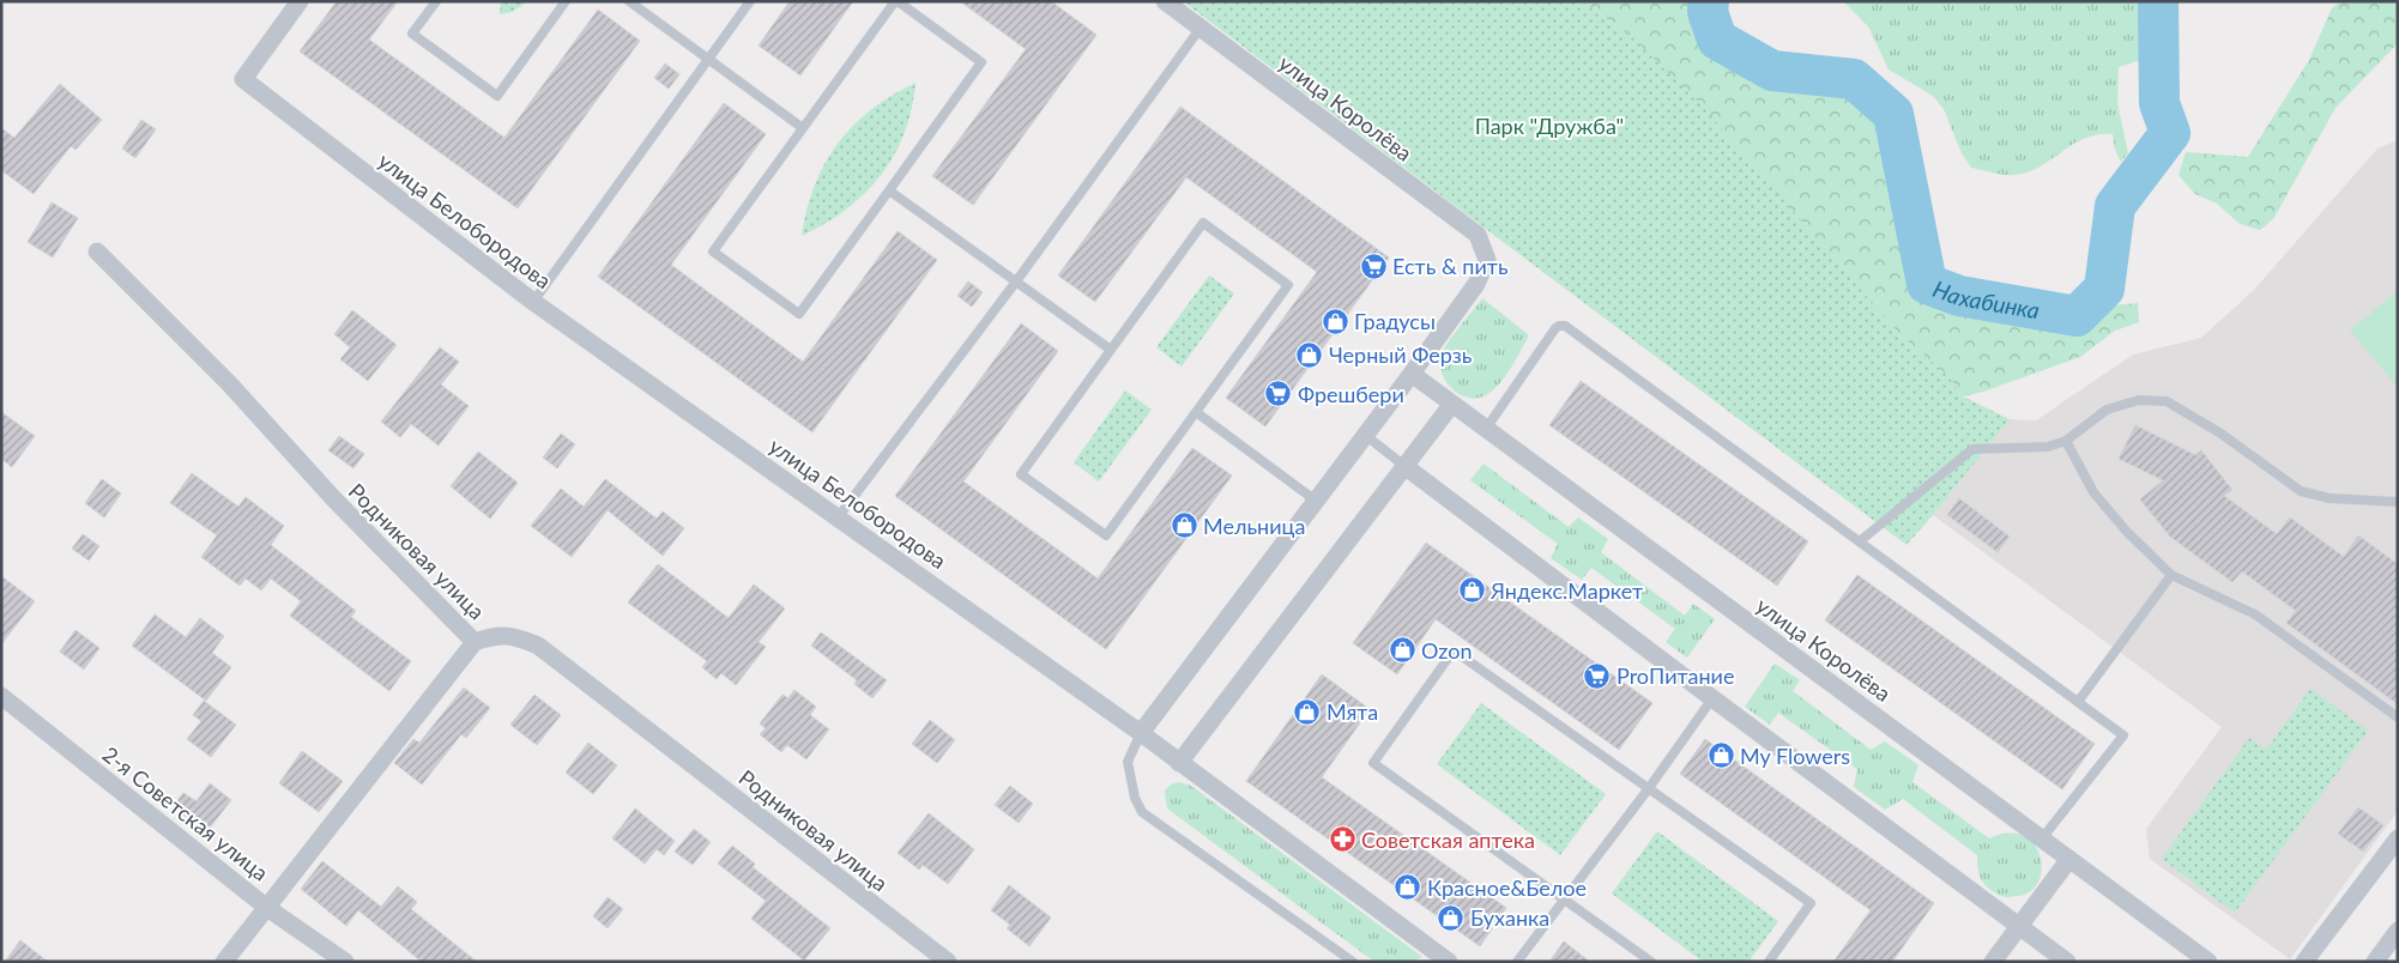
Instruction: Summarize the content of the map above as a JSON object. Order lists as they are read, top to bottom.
{
  "streets": {
    "street": [
      "улица Королёва",
      "улица Белобородова",
      "Родниковая улица",
      "2-я Советская улица"
    ]
  },
  "water": ["Нахабинка"],
  "parks": ["Парк \"Дружба\""],
  "places": {
    "supermarket": ["Есть & пить", "Фрешбери", "ProПитание"],
    "shop": [
      "Градусы",
      "Черный Ферзь",
      "Мельница",
      "Яндекс.Маркет",
      "Ozon",
      "Мята",
      "My Flowers",
      "Красное&Белое",
      "Буханка"
    ],
    "pharmacy": ["Советская аптека"]
  }
}
